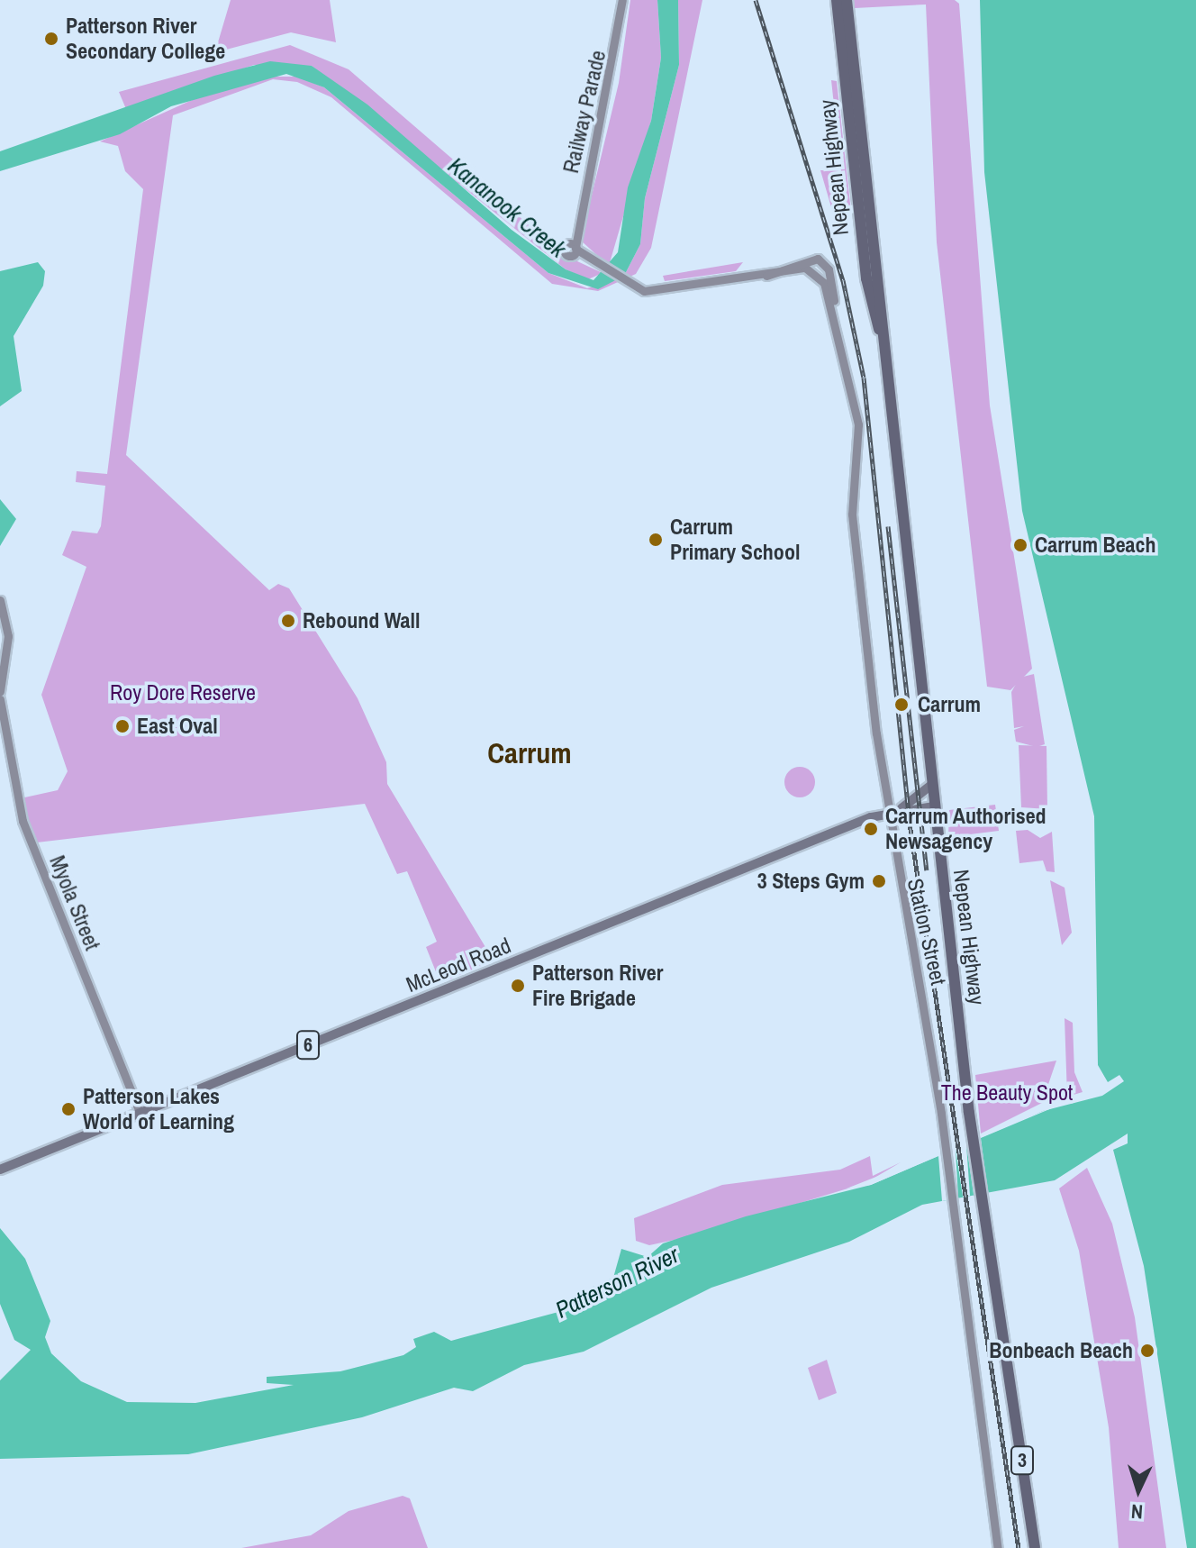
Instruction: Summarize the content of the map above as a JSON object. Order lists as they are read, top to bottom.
{
  "streets": {
    "highway": ["Nepean Highway", "3"],
    "main road": ["McLeod Road", "6"],
    "street": ["Railway Parade", "Myola Street", "Station Street"]
  },
  "crossings": [
    ["Railway Parade", "Station Street"],
    ["Nepean Highway", "McLeod Road"],
    ["Myola Street", "McLeod Road"],
    ["Station Street", "McLeod Road"]
  ],
  "districts": ["Carrum"],
  "water": ["Kananook Creek", "Patterson River"],
  "parks": ["Roy Dore Reserve", "The Beauty Spot"],
  "places": [
    "Patterson River Secondary College",
    "Carrum Primary School",
    "Carrum Beach",
    "Rebound Wall",
    "Carrum",
    "East Oval",
    "Carrum Authorised Newsagency",
    "3 Steps Gym",
    "Patterson River Fire Brigade",
    "Patterson Lakes World of Learning",
    "Bonbeach Beach"
  ],
  "north": "bottom"
}
